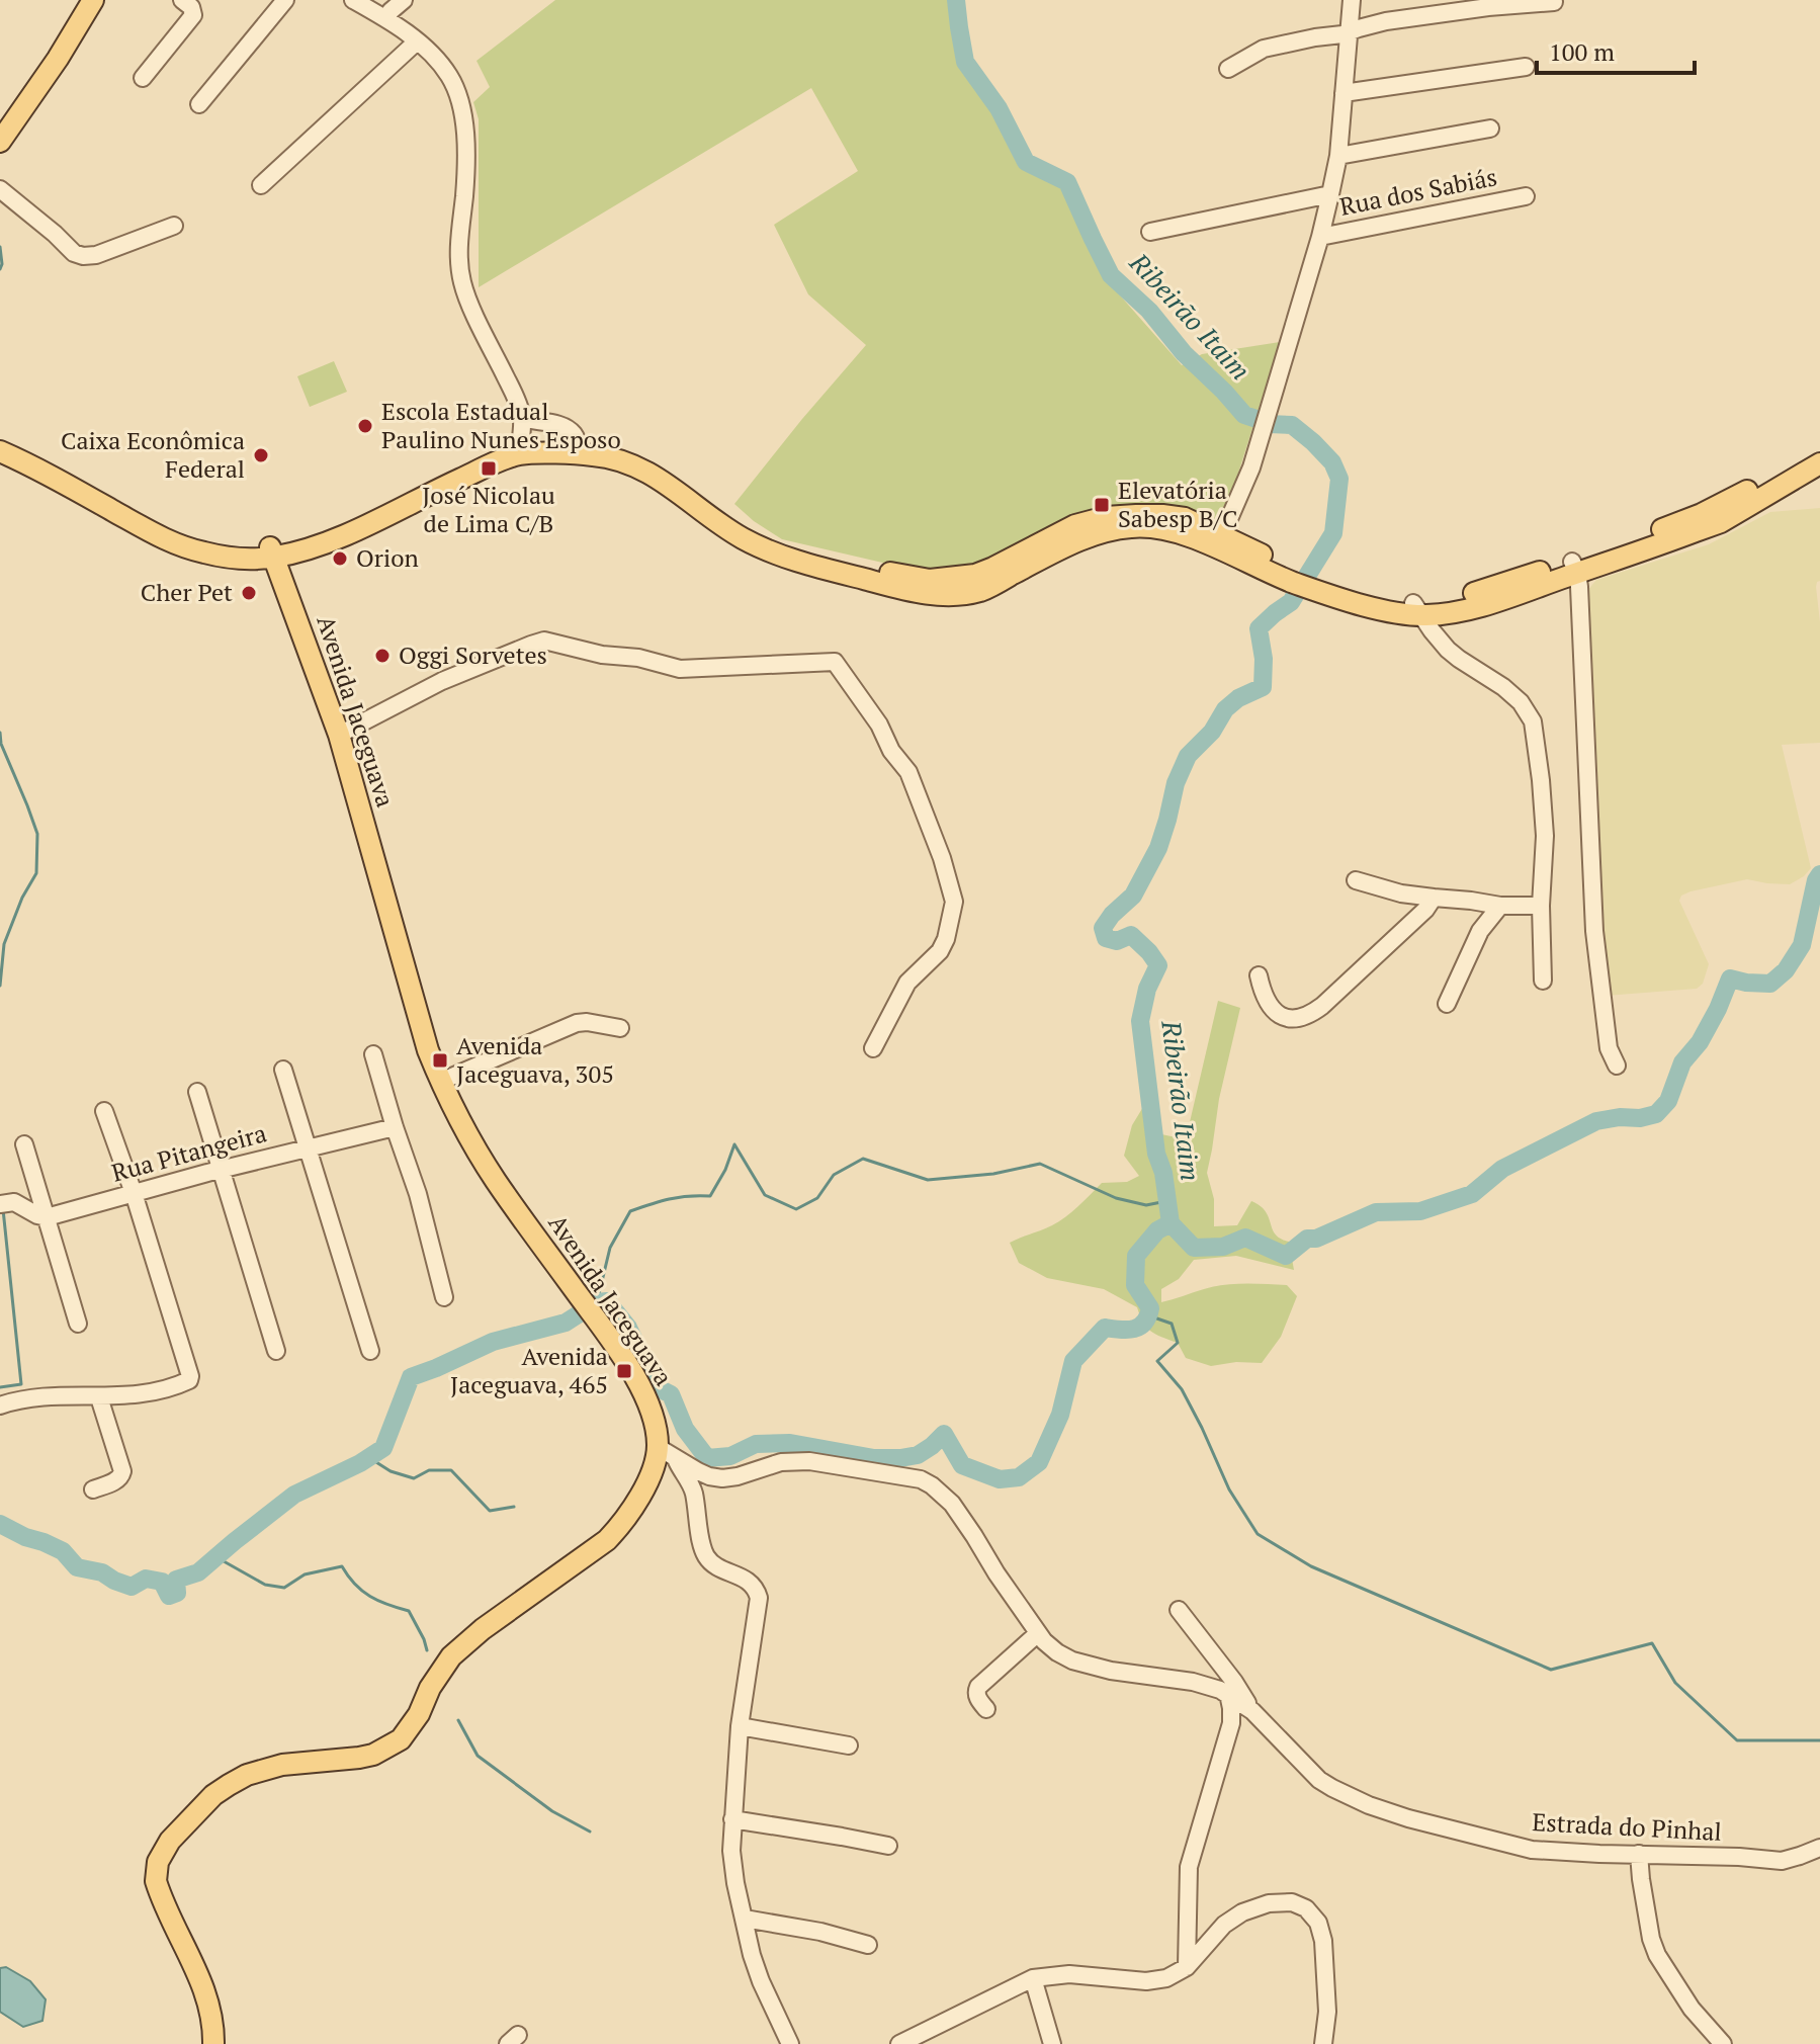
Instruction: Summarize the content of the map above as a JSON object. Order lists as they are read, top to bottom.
{
  "streets": {
    "main road": ["Avenida Jaceguava"],
    "street": ["Rua dos Sabiás", "Rua Pitangeira", "Estrada do Pinhal"]
  },
  "crossings": [
    ["Avenida Jaceguava", "Estrada do Pinhal"]
  ],
  "water": ["Ribeirão Itaim"],
  "places": {
    "other": [
      "Escola Estadual Paulino Nunes Esposo",
      "Caixa Econômica Federal",
      "Orion",
      "Cher Pet",
      "Oggi Sorvetes"
    ],
    "transit": [
      "José Nicolau de Lima C/B",
      "Elevatória Sabesp B/C",
      "Avenida Jaceguava, 305",
      "Avenida Jaceguava, 465"
    ]
  },
  "scale_bar": "100 m"
}
